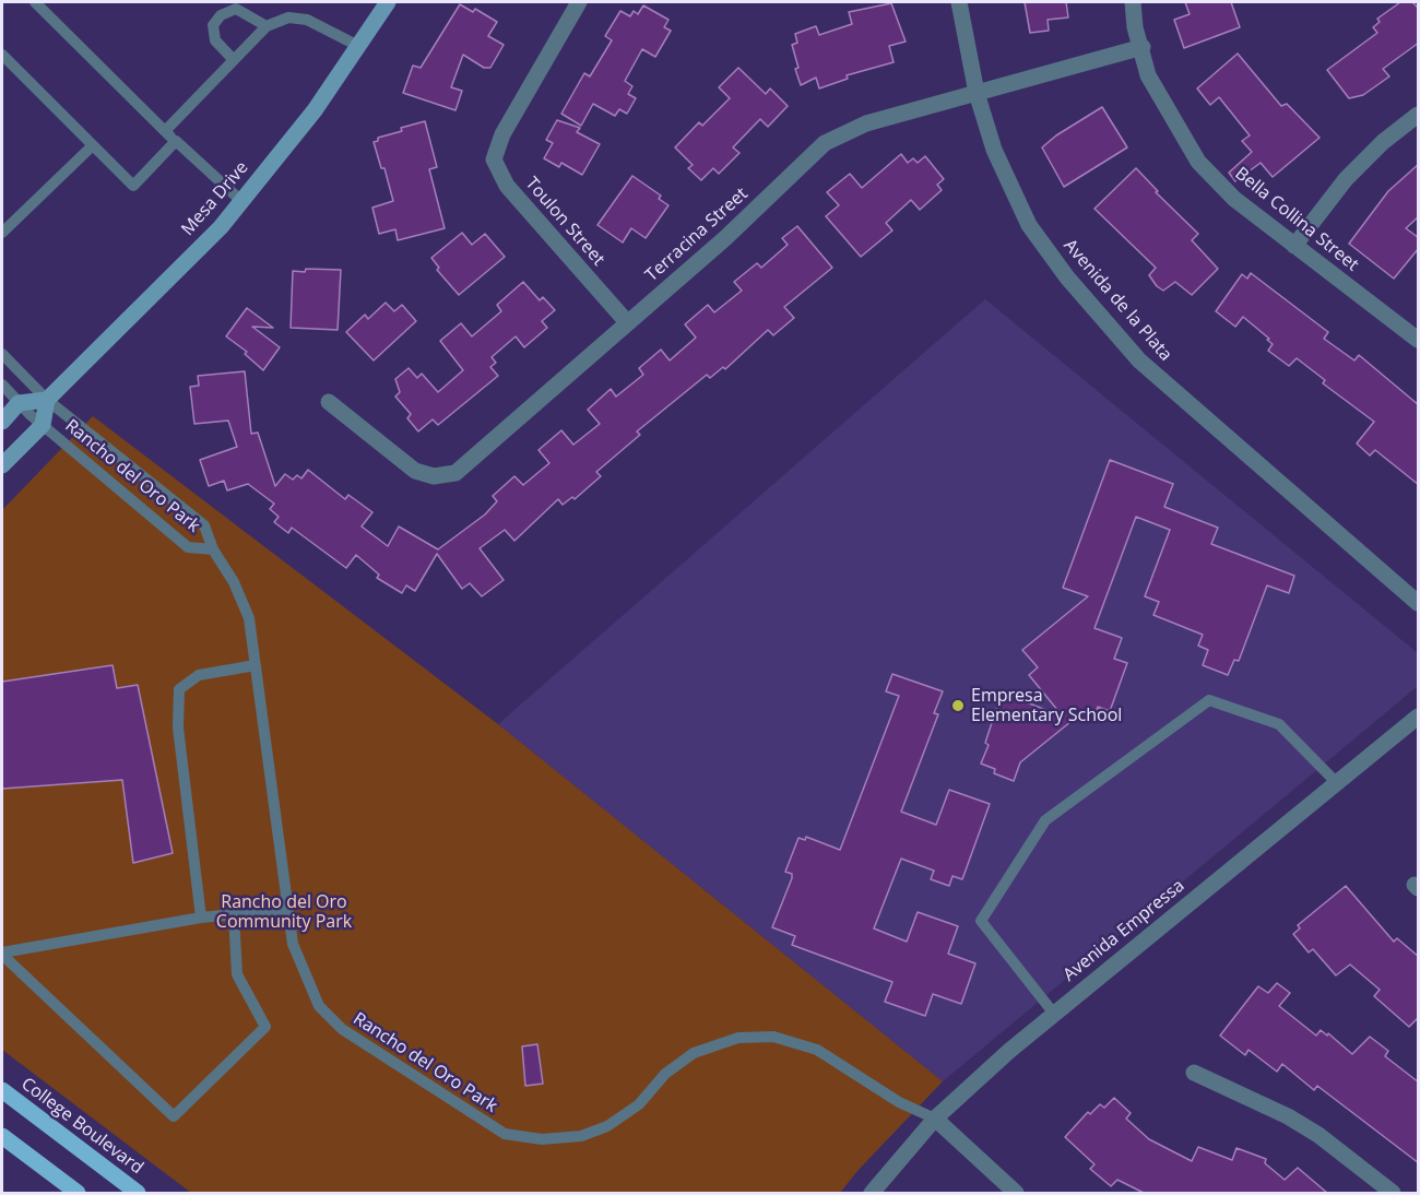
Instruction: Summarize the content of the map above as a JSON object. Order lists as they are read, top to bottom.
{
  "streets": {
    "main road": ["Mesa Drive", "College Boulevard"],
    "street": [
      "Bella Collina Street",
      "Toulon Street",
      "Terracina Street",
      "Avenida de la Plata",
      "Avenida Empressa"
    ],
    "lane": ["Rancho del Oro Park"]
  },
  "crossings": [
    ["Bella Collina Street", "Terracina Street"],
    ["Toulon Street", "Terracina Street"],
    ["Terracina Street", "Avenida de la Plata"],
    ["Rancho del Oro Park", "Avenida Empressa"]
  ],
  "parks": ["Rancho del Oro Community Park"],
  "places": ["Empresa Elementary School"]
}
